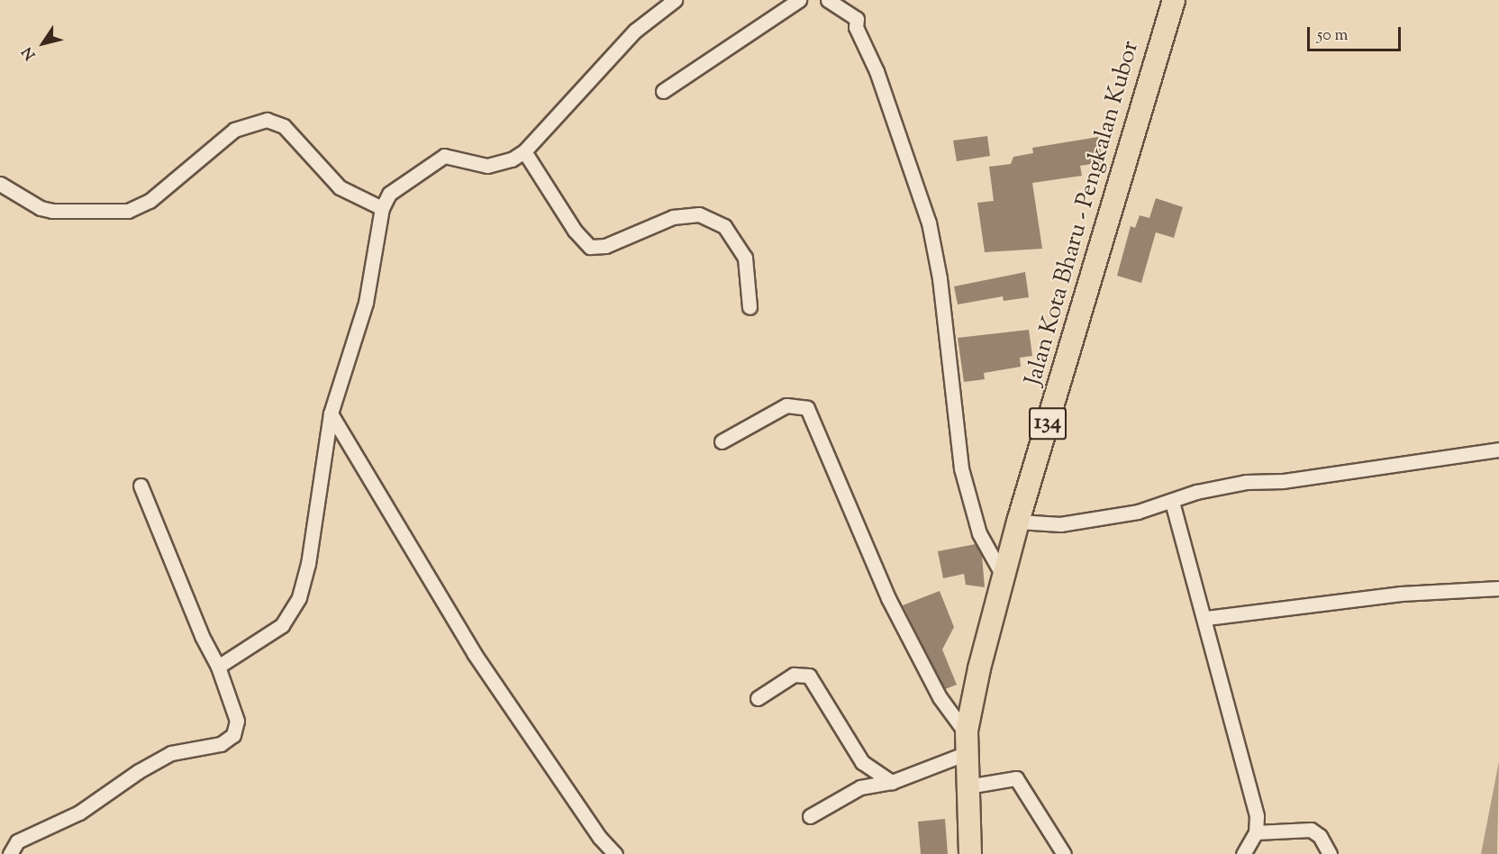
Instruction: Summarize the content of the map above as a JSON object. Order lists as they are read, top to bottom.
{
  "streets": {
    "main road": ["Jalan Kota Bharu - Pengkalan Kubor", "134"]
  },
  "scale_bar": "50 m",
  "north": "bottom left"
}
